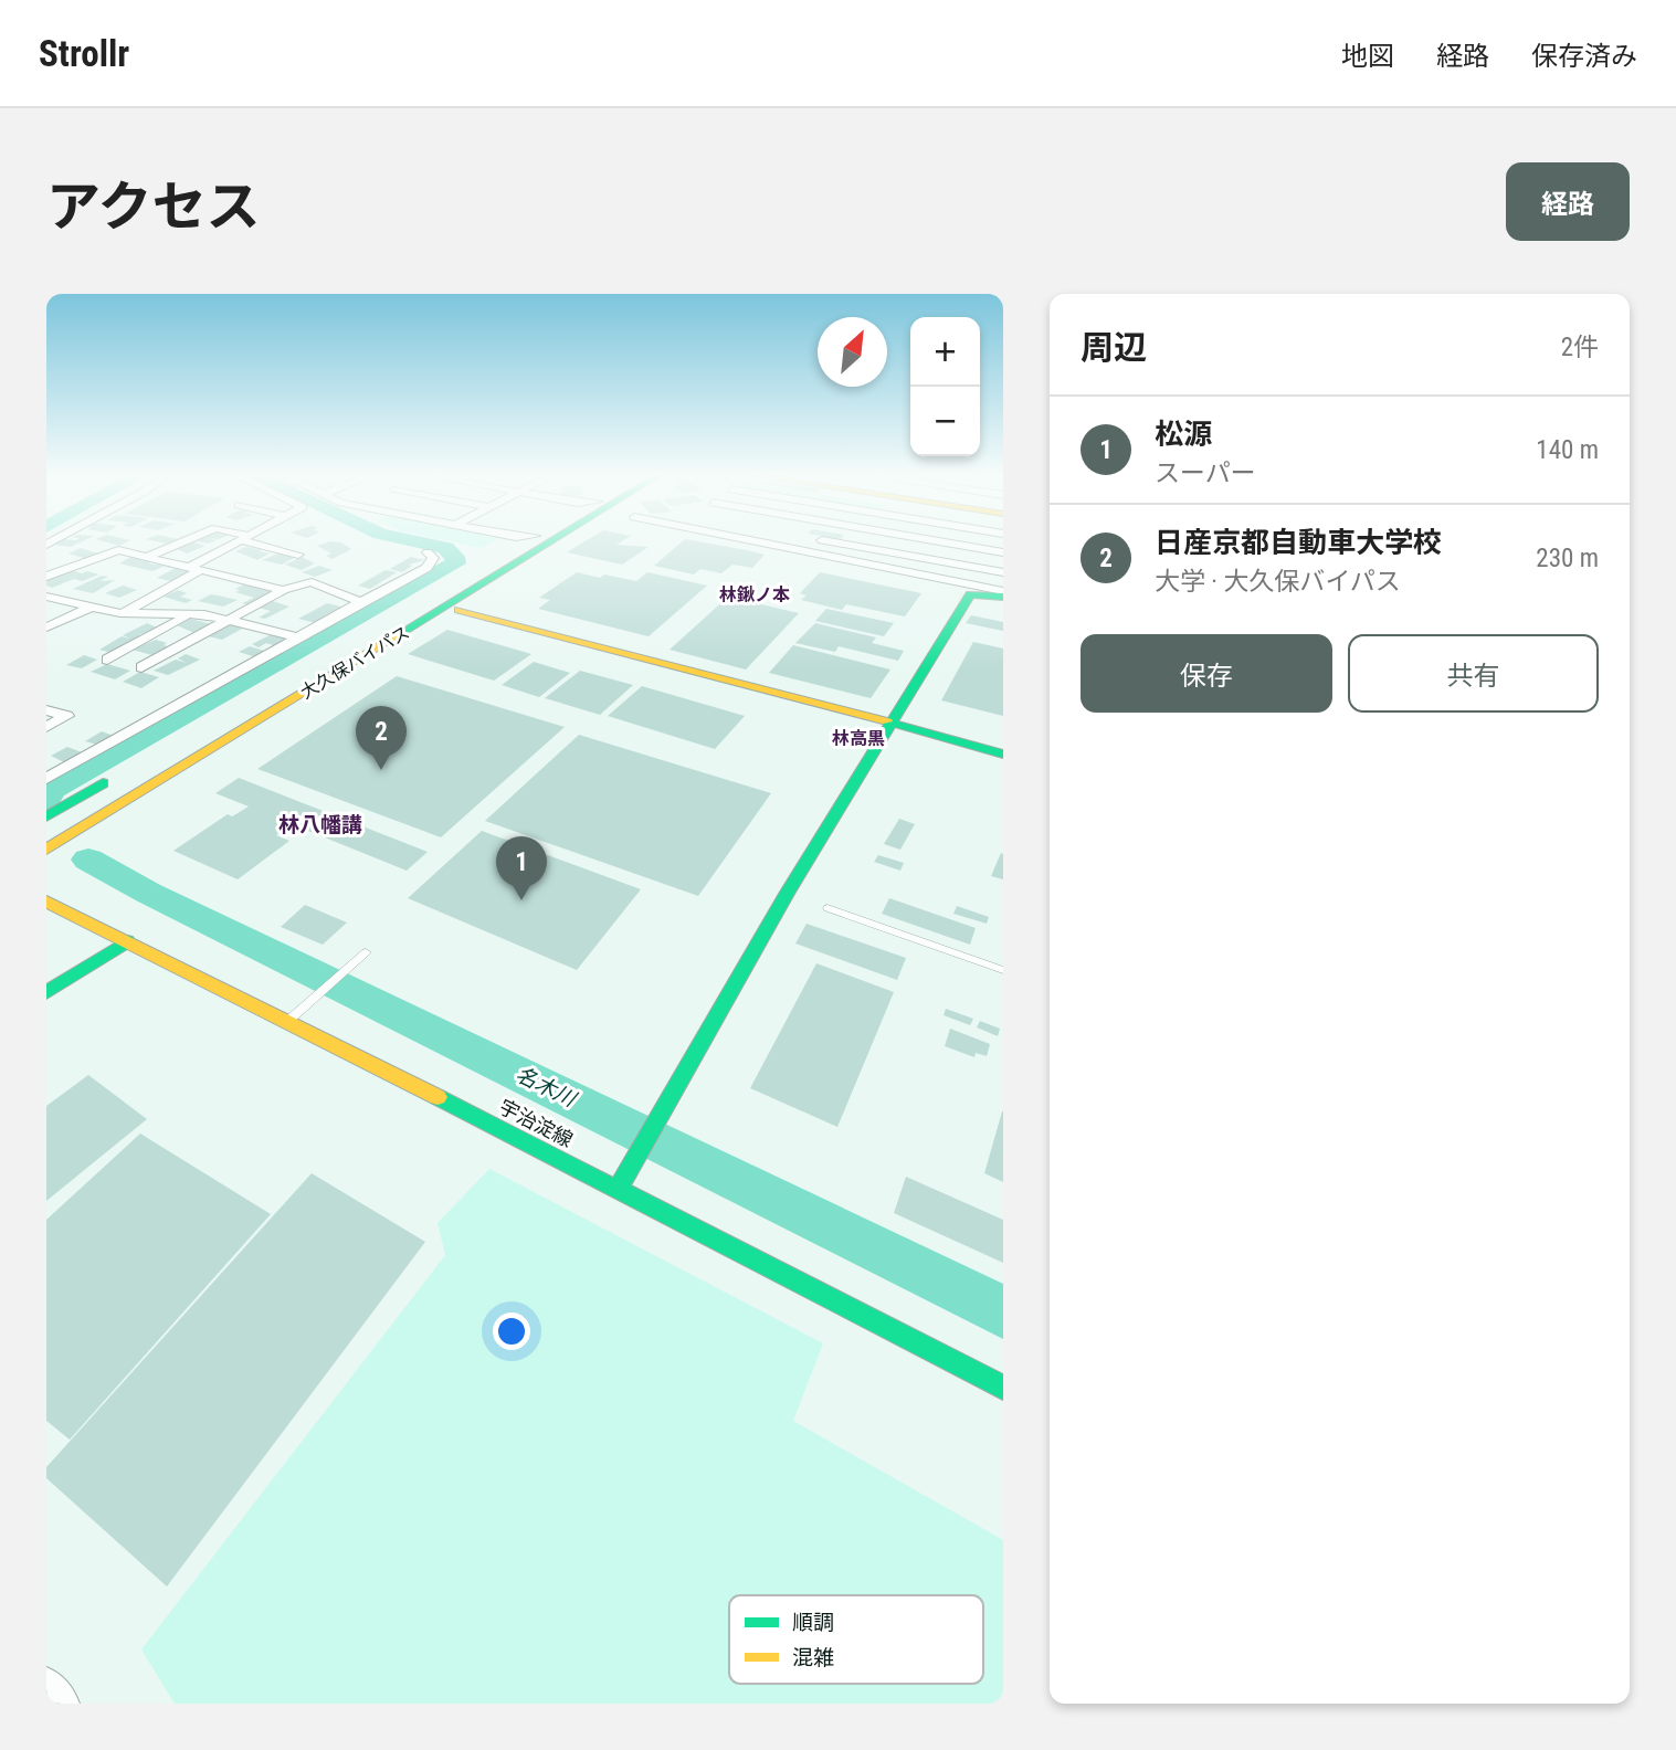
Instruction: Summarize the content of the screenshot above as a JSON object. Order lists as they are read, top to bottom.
{
  "streets": {
    "main road": ["大久保バイパス", "宇治淀線"]
  },
  "districts": ["林鍬ノ本", "林高黒", "林八幡講"],
  "water": ["名木川"],
  "legend": ["順調", "混雑"],
  "north": "top right",
  "page": {
    "header": "Strollr",
    "nav": ["地図", "経路", "保存済み"],
    "title": "アクセス",
    "buttons": [
      "経路",
      ["保存", "共有"]
    ],
    "heading": ["周辺", "2件"],
    "map_buttons": ["+", "−"],
    "list": [
      {
        "mark": "1",
        "name": "松源",
        "note": "スーパー",
        "value": "140 m"
      },
      {
        "mark": "2",
        "name": "日産京都自動車大学校",
        "note": "大学 · 大久保バイパス",
        "value": "230 m"
      }
    ],
    "pins": ["2", "1"]
  }
}
